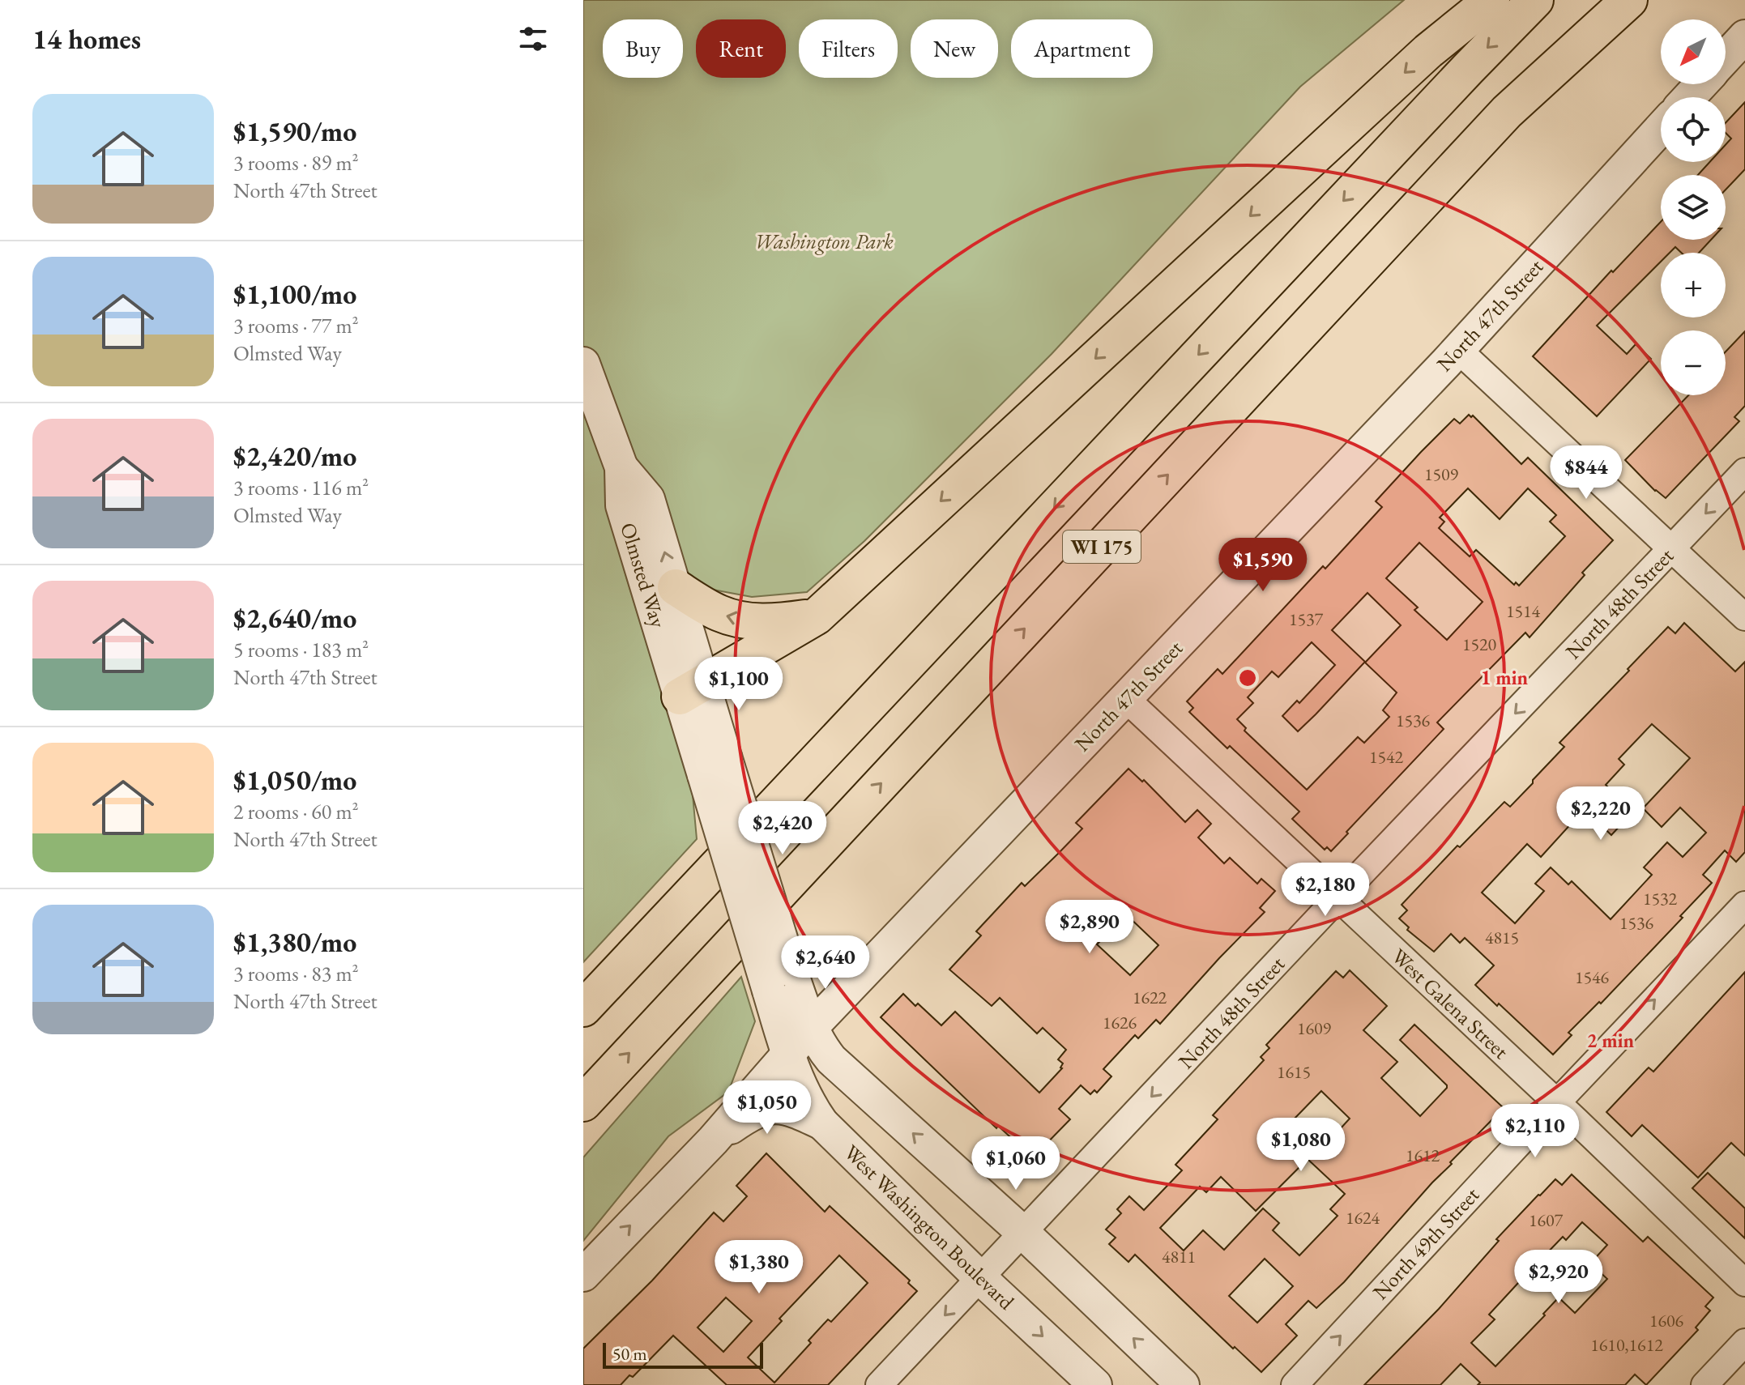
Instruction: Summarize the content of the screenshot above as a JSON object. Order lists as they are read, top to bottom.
{
  "streets": {
    "highway": ["WI 175"],
    "street": [
      "North 47th Street",
      "Olmsted Way",
      "North 48th Street",
      "West Galena Street",
      "West Washington Boulevard",
      "North 49th Street"
    ]
  },
  "crossings": [
    ["North 47th Street", "Olmsted Way"],
    ["North 47th Street", "West Galena Street"],
    ["North 47th Street", "West Washington Boulevard"],
    ["Olmsted Way", "West Washington Boulevard"],
    ["North 48th Street", "West Galena Street"],
    ["North 48th Street", "West Washington Boulevard"],
    ["West Galena Street", "North 49th Street"]
  ],
  "one_way": ["North 48th Street", "North 49th Street"],
  "parks": ["Washington Park"],
  "house_numbers": [
    "1509",
    "1514",
    "1537",
    "1520",
    "1536",
    "1542",
    "1532",
    "1536",
    "4815",
    "1546",
    "1622",
    "1626",
    "1609",
    "1615",
    "1612",
    "1624",
    "1607",
    "4811",
    "1606",
    "1610,1612"
  ],
  "scale_bar": "50 m",
  "north": "bottom left",
  "page": {
    "heading": "14 homes",
    "map_buttons": ["+", "−"],
    "chip": [
      "Buy",
      "Rent",
      "Filters",
      "New",
      "Apartment"
    ],
    "list": [
      {
        "name": "$1,590/mo",
        "note": "3 rooms · 89 m² · North 47th Street"
      },
      {
        "name": "$1,100/mo",
        "note": "3 rooms · 77 m² · Olmsted Way"
      },
      {
        "name": "$2,420/mo",
        "note": "3 rooms · 116 m² · Olmsted Way"
      },
      {
        "name": "$2,640/mo",
        "note": "5 rooms · 183 m² · North 47th Street"
      },
      {
        "name": "$1,050/mo",
        "note": "2 rooms · 60 m² · North 47th Street"
      },
      {
        "name": "$1,380/mo",
        "note": "3 rooms · 83 m² · North 47th Street"
      }
    ],
    "price": [
      "$844",
      "$1,590",
      "$1,100",
      "$2,220",
      "$2,420",
      "$2,180",
      "$2,890",
      "$2,640",
      "$1,050",
      "$2,110",
      "$1,080",
      "$1,060",
      "$1,380",
      "$2,920"
    ],
    "scale": "50 m"
  },
  "rings": ["1 min", "2 min"]
}
